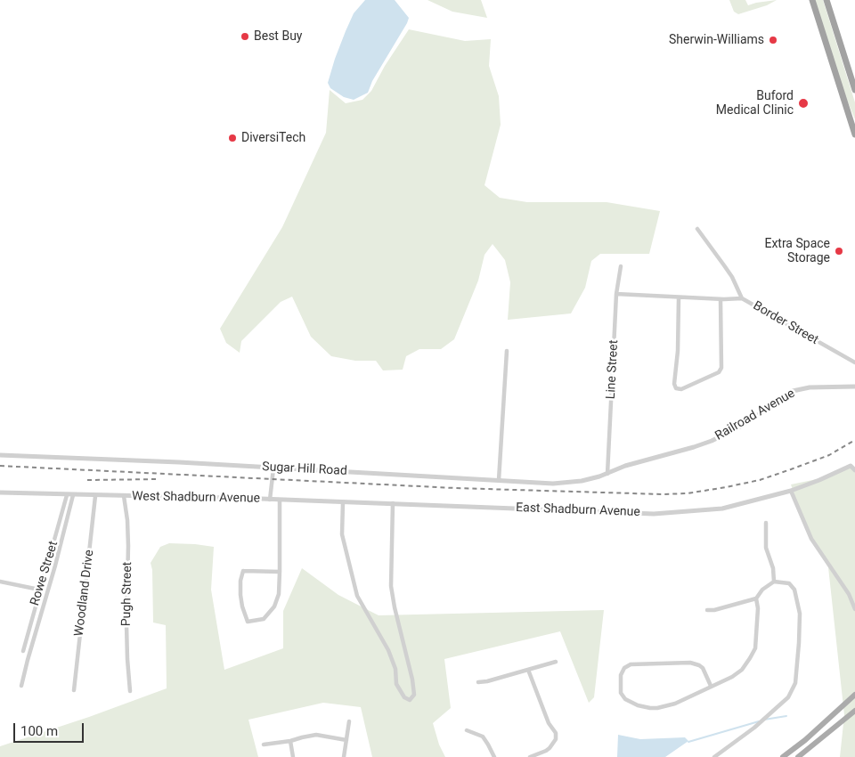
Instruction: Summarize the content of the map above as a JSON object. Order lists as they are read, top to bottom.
{
  "streets": {
    "street": [
      "Border Street",
      "Line Street",
      "Railroad Avenue",
      "Sugar Hill Road",
      "West Shadburn Avenue",
      "East Shadburn Avenue",
      "Rowe Street",
      "Woodland Drive",
      "Pugh Street"
    ]
  },
  "crossings": [
    ["Border Street", "Line Street"],
    ["Line Street", "Railroad Avenue"],
    ["Line Street", "Sugar Hill Road"],
    ["Railroad Avenue", "Sugar Hill Road"],
    ["West Shadburn Avenue", "East Shadburn Avenue"],
    ["West Shadburn Avenue", "Rowe Street"],
    ["West Shadburn Avenue", "Woodland Drive"],
    ["West Shadburn Avenue", "Pugh Street"]
  ],
  "places": [
    "Best Buy",
    "Sherwin-Williams",
    "Buford Medical Clinic",
    "DiversiTech",
    "Extra Space Storage"
  ],
  "scale_bar": "100 m"
}
